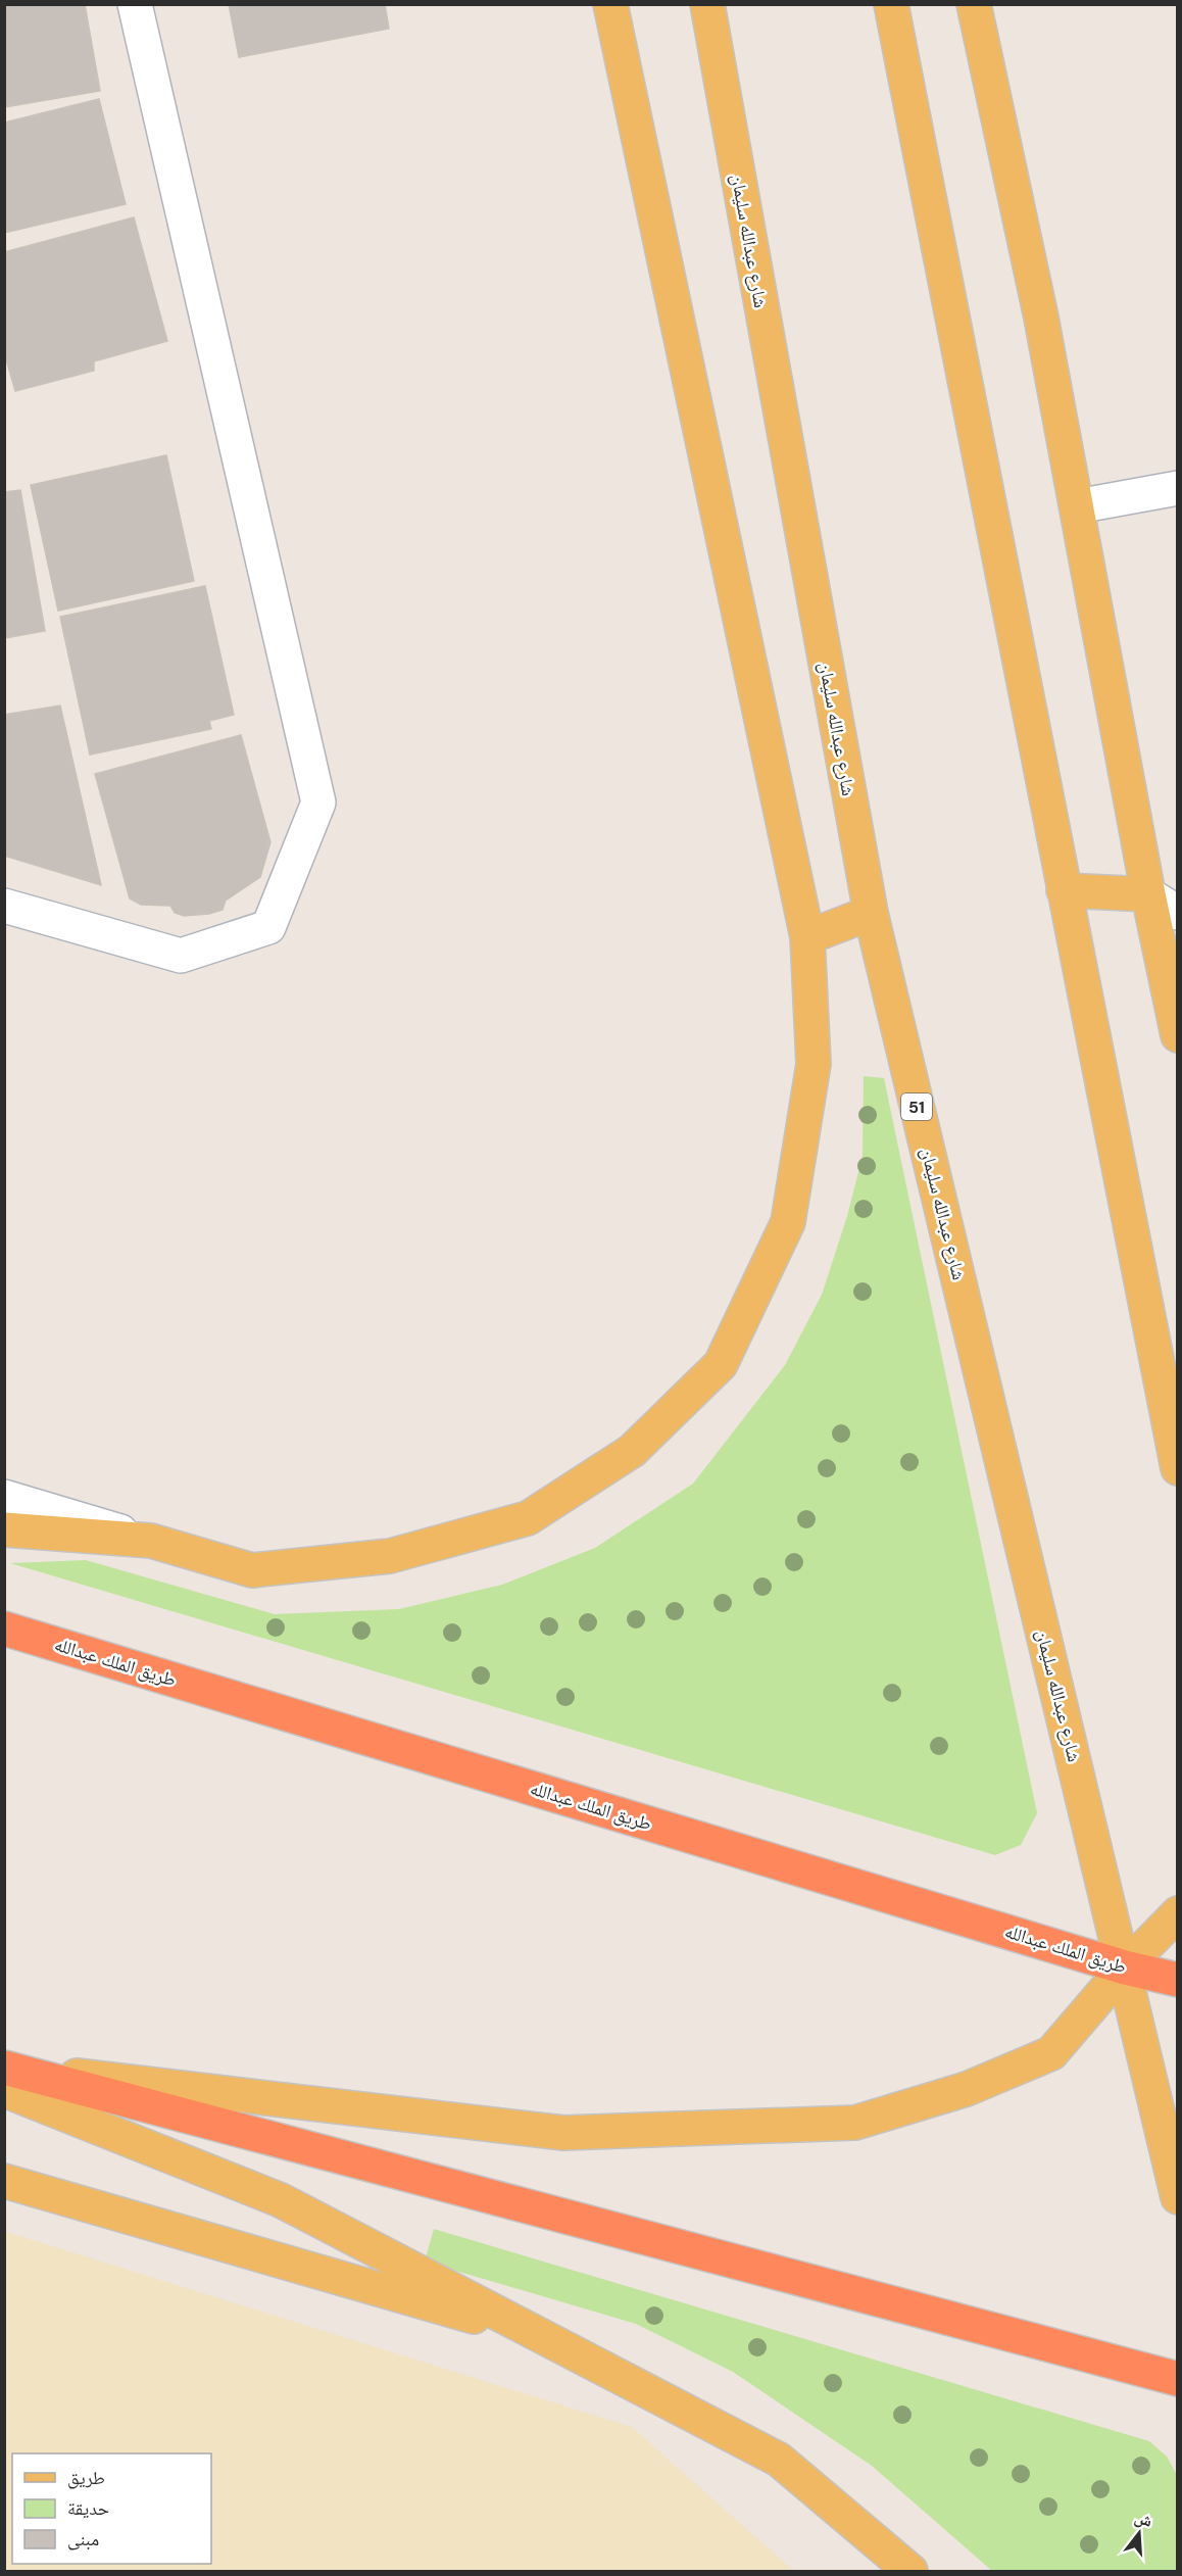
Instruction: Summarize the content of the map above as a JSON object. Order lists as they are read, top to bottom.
{
  "streets": {
    "highway": ["طريق الملك عبدالله"],
    "main road": ["شارع عبدالله سليمان", "51"]
  },
  "crossings": [
    ["شارع عبدالله سليمان", "طريق الملك عبدالله"]
  ],
  "legend": ["طريق", "حديقة", "مبنى"],
  "north": "top"
}
